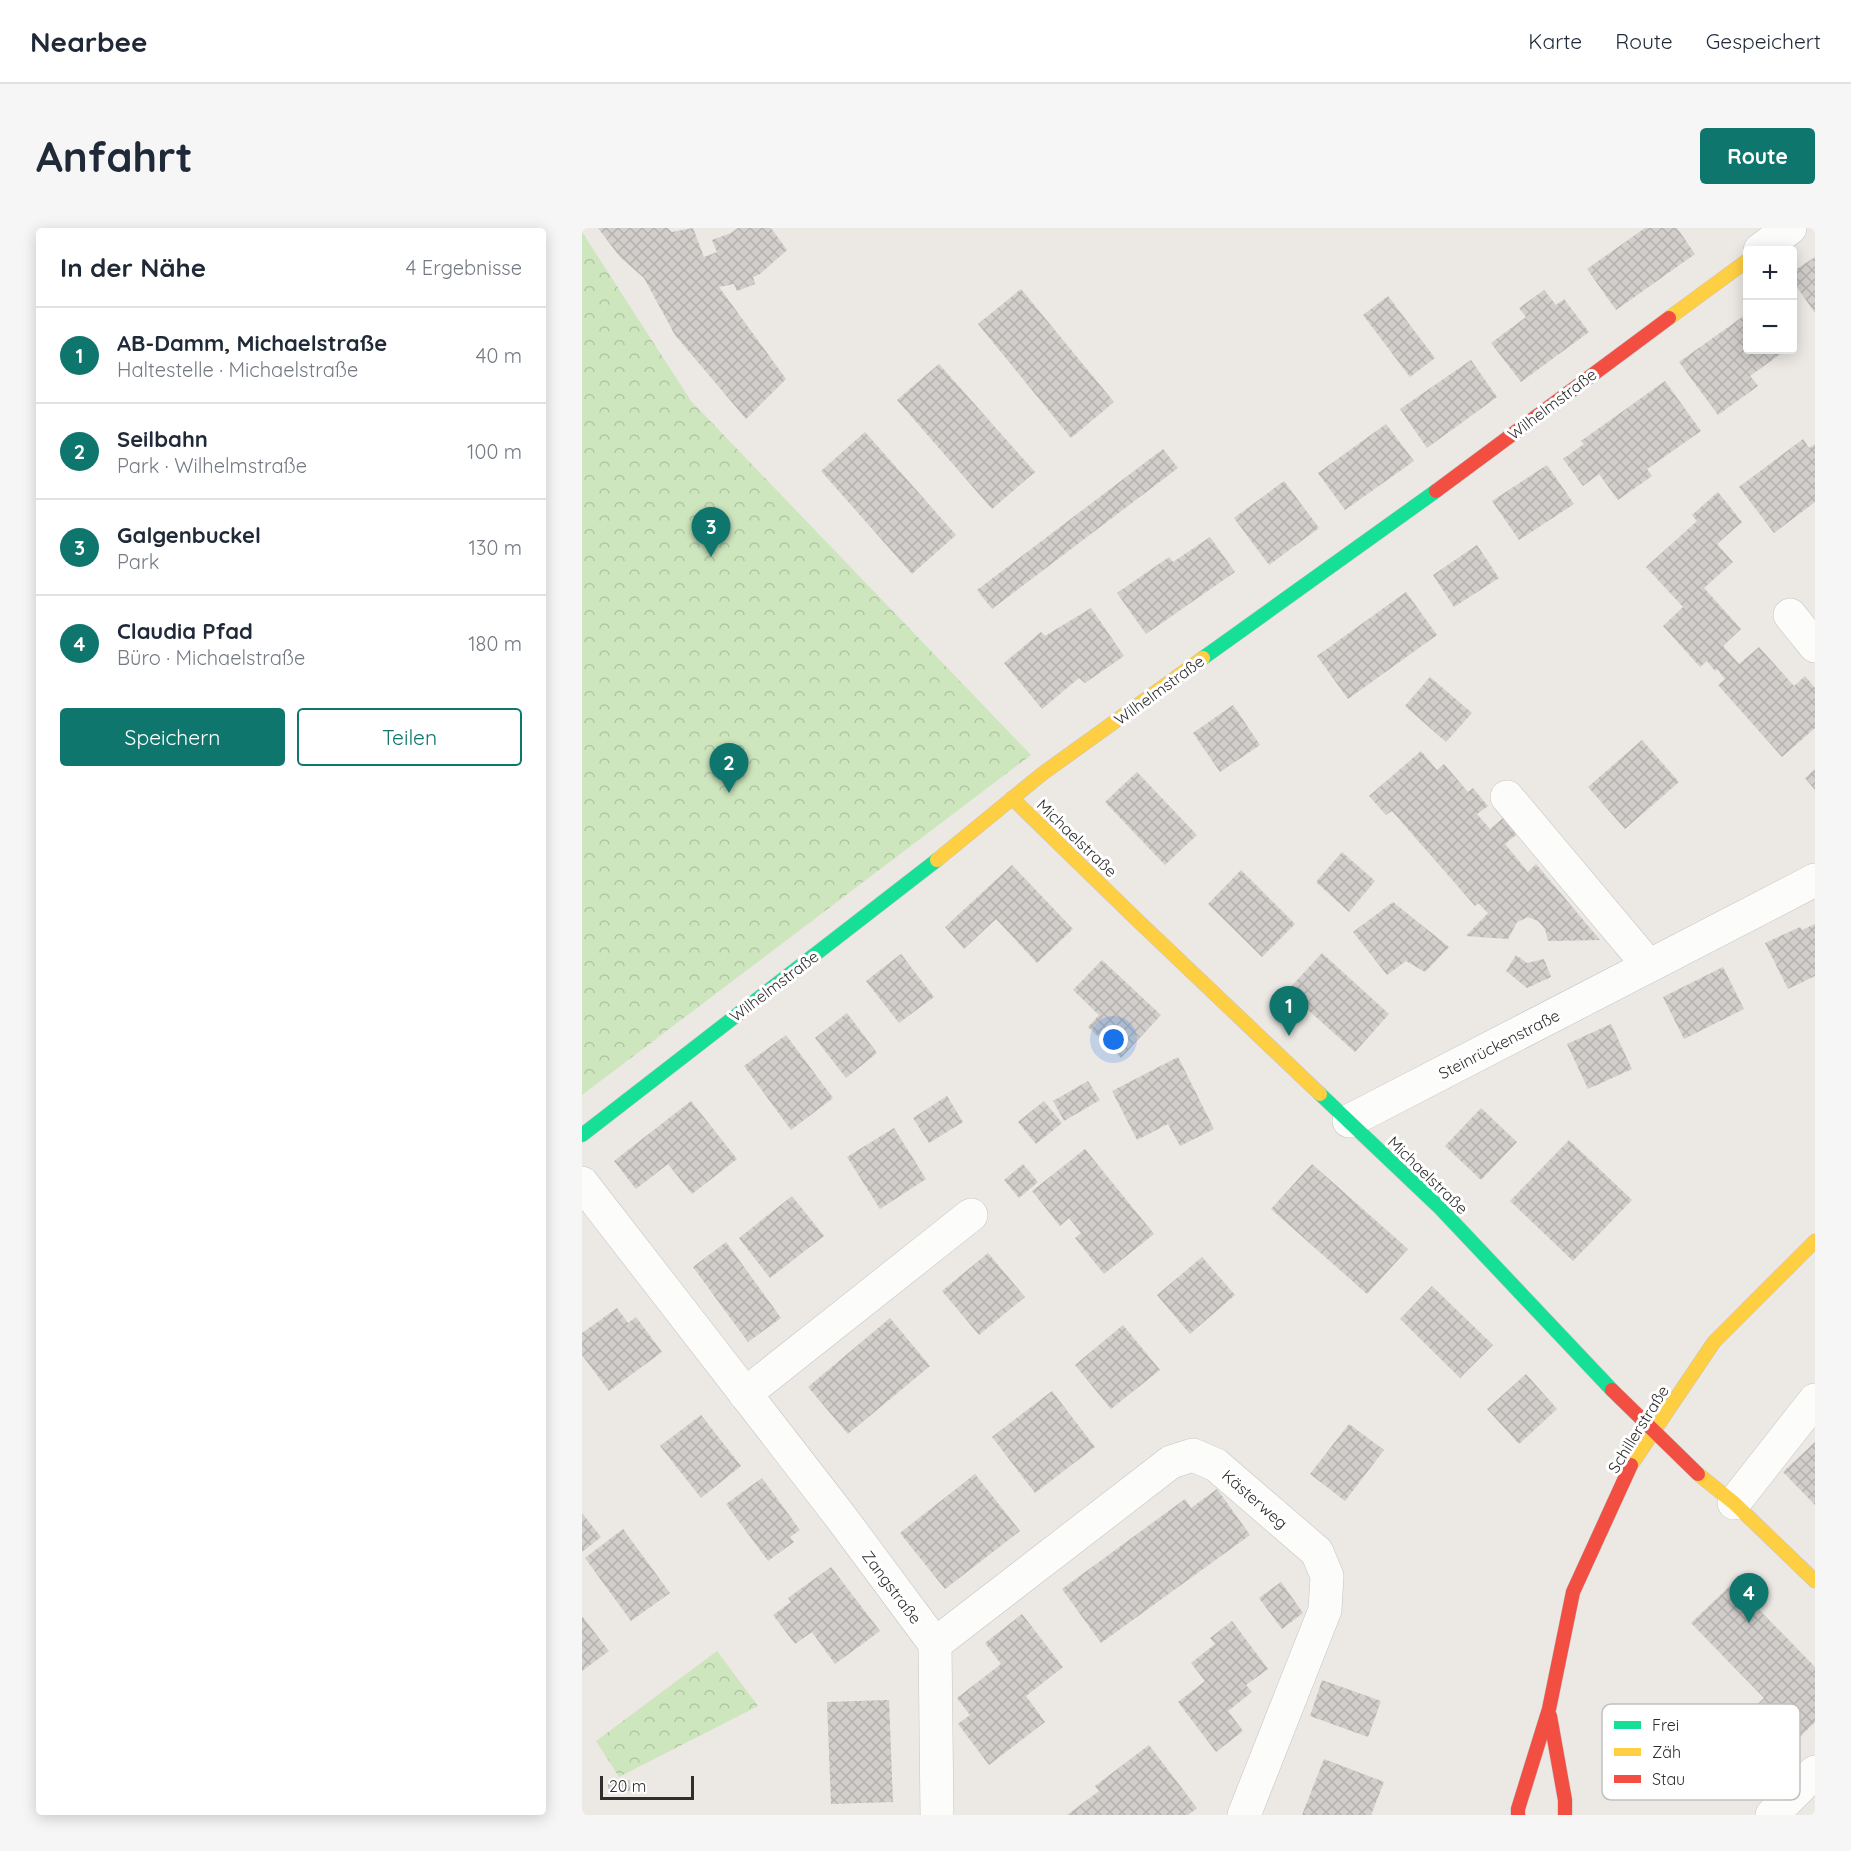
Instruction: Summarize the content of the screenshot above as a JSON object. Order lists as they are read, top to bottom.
{
  "streets": {
    "street": [
      "Wilhelmstraße",
      "Michaelstraße",
      "Steinrückenstraße",
      "Schillerstraße",
      "Kästerweg",
      "Zangstraße"
    ]
  },
  "crossings": [
    ["Wilhelmstraße", "Michaelstraße"],
    ["Michaelstraße", "Steinrückenstraße"],
    ["Kästerweg", "Zangstraße"]
  ],
  "legend": ["Frei", "Zäh", "Stau"],
  "scale_bar": "20 m",
  "page": {
    "header": "Nearbee",
    "nav": ["Karte", "Route", "Gespeichert"],
    "buttons": [
      "Route",
      ["Speichern", "Teilen"]
    ],
    "title": "Anfahrt",
    "heading": ["In der Nähe", "4 Ergebnisse"],
    "map_buttons": ["+", "−"],
    "list": [
      {
        "mark": "1",
        "name": "AB-Damm, Michaelstraße",
        "note": "Haltestelle · Michaelstraße",
        "value": "40 m"
      },
      {
        "mark": "2",
        "name": "Seilbahn",
        "note": "Park · Wilhelmstraße",
        "value": "100 m"
      },
      {
        "mark": "3",
        "name": "Galgenbuckel",
        "note": "Park",
        "value": "130 m"
      },
      {
        "mark": "4",
        "name": "Claudia Pfad",
        "note": "Büro · Michaelstraße",
        "value": "180 m"
      }
    ],
    "pins": [
      "3",
      "2",
      "1",
      "4"
    ],
    "scale": "20 m"
  }
}
